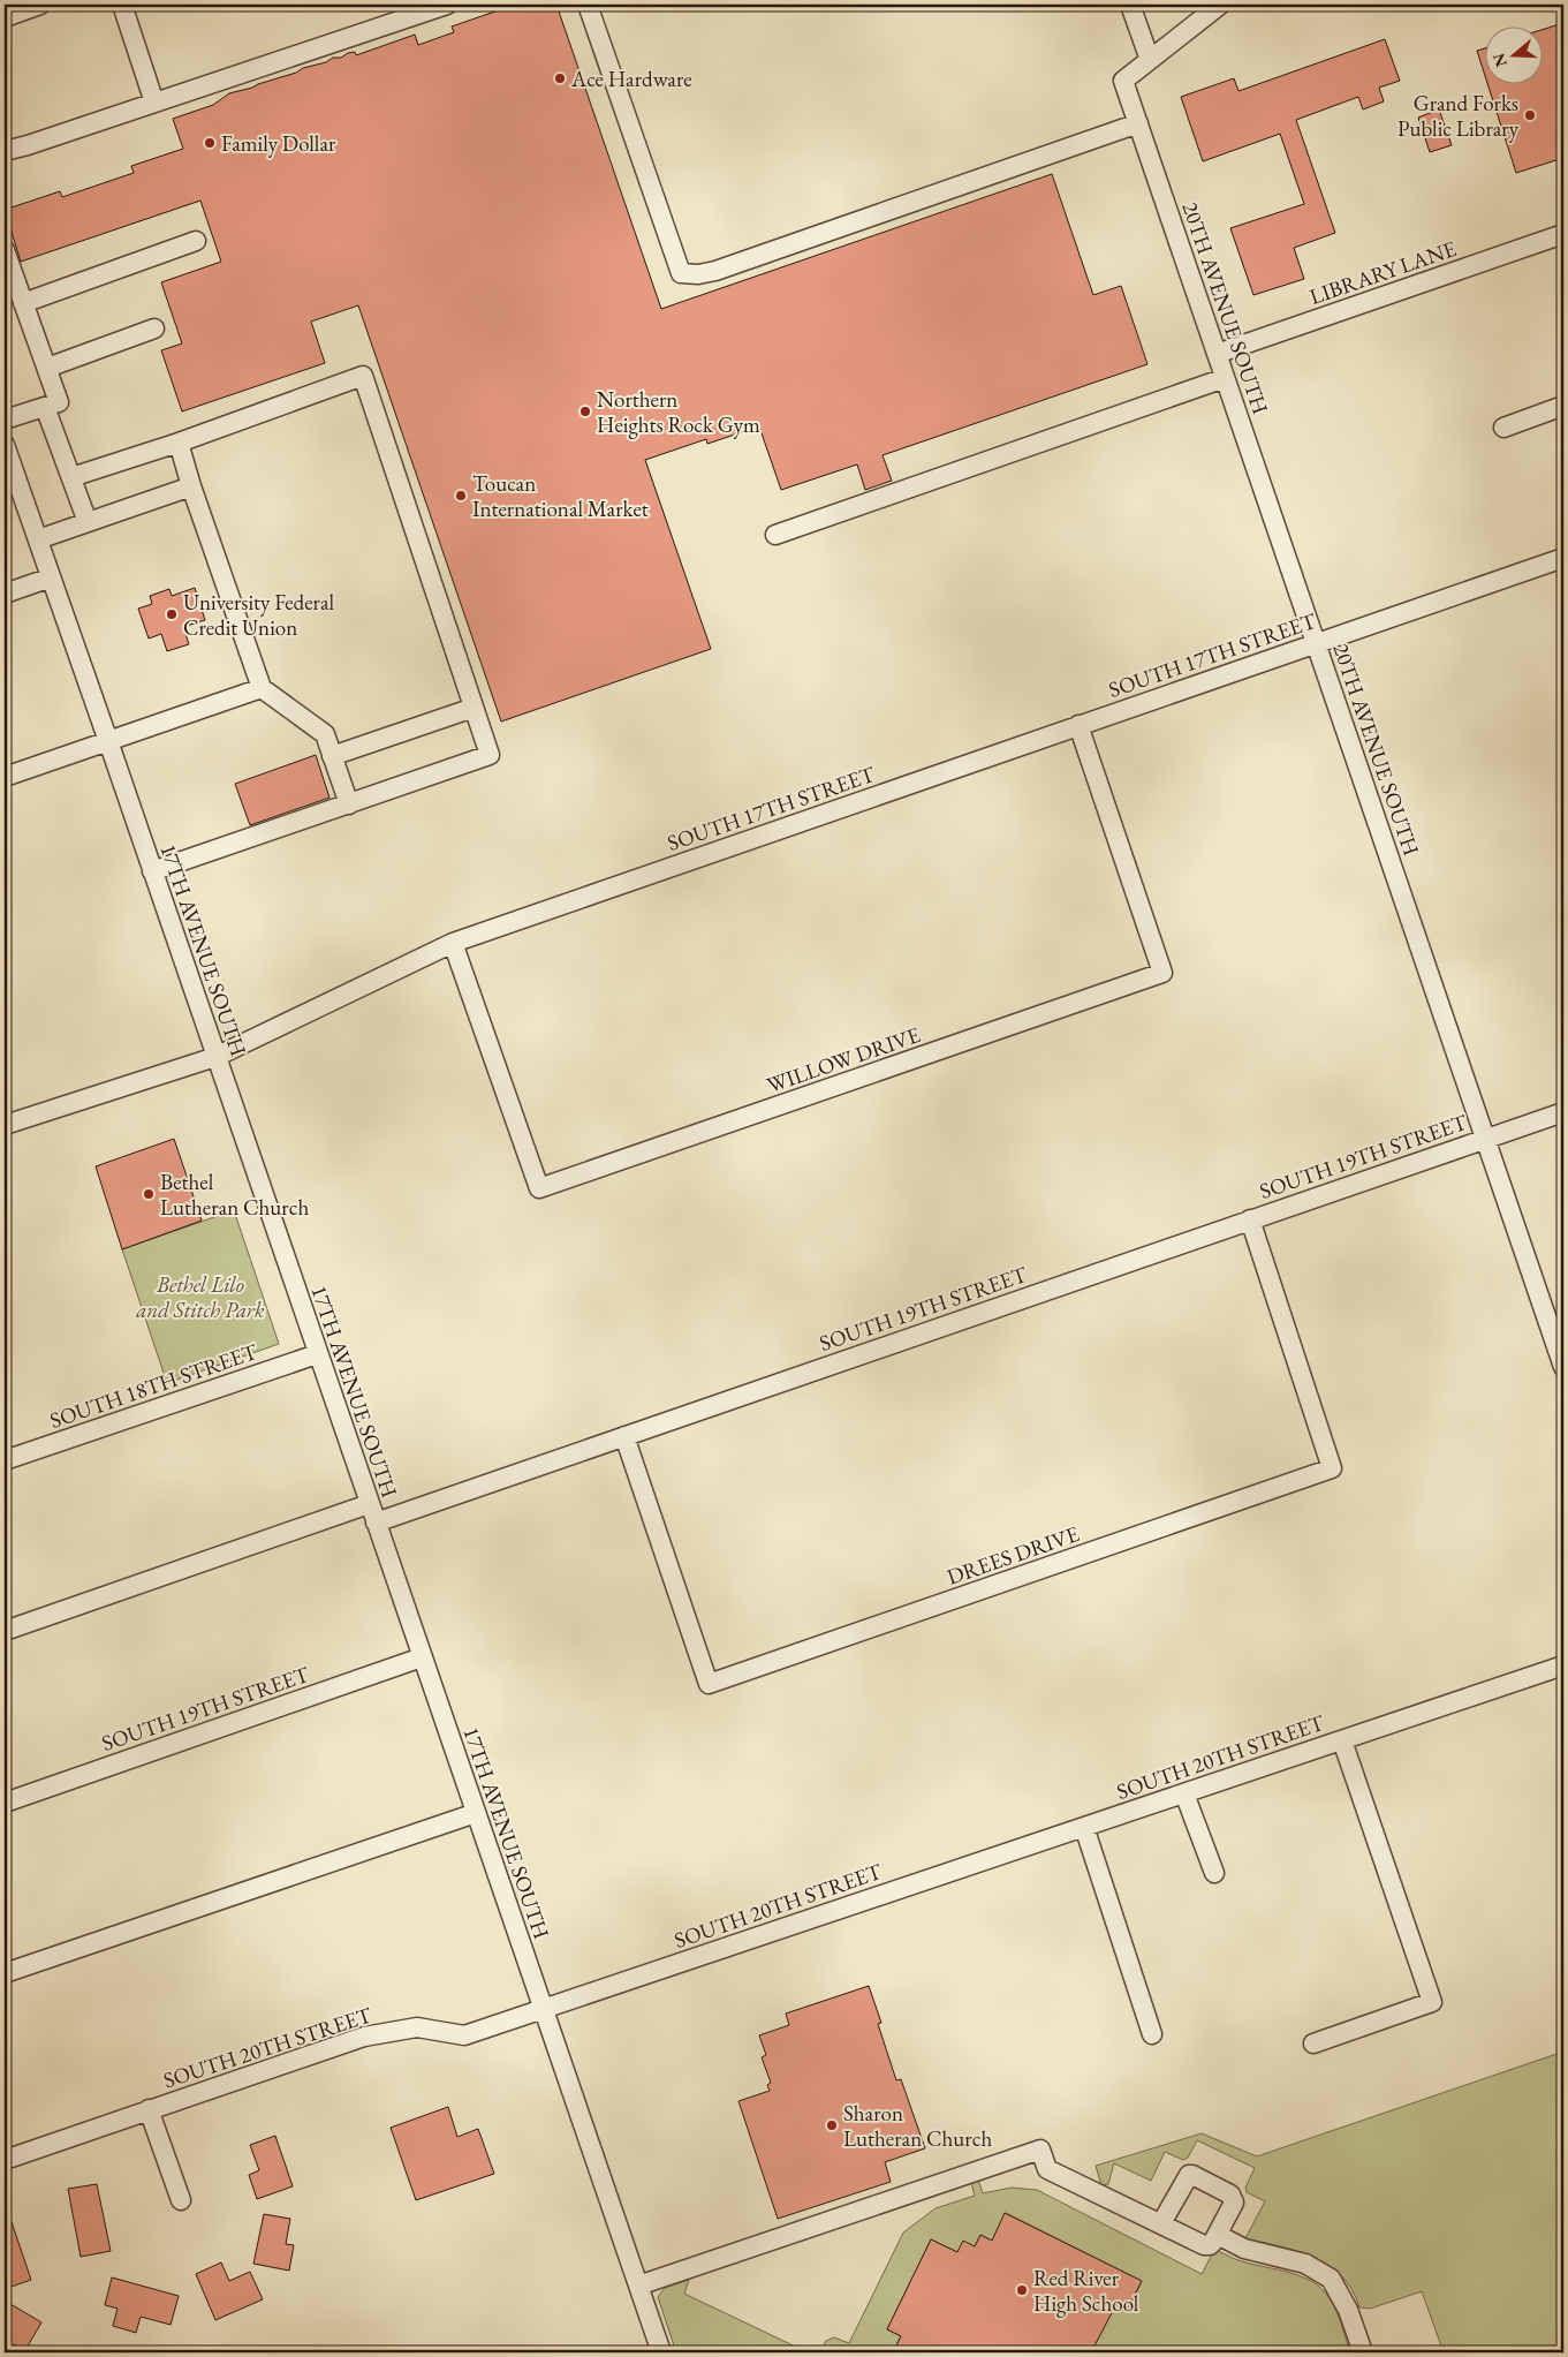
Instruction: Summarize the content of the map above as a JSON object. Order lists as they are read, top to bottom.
{
  "streets": {
    "street": [
      "LIBRARY LANE",
      "20TH AVENUE SOUTH",
      "SOUTH 17TH STREET",
      "17TH AVENUE SOUTH",
      "WILLOW DRIVE",
      "SOUTH 19TH STREET",
      "SOUTH 18TH STREET",
      "DREES DRIVE",
      "SOUTH 20TH STREET"
    ]
  },
  "crossings": [
    ["LIBRARY LANE", "20TH AVENUE SOUTH"],
    ["20TH AVENUE SOUTH", "SOUTH 17TH STREET"],
    ["20TH AVENUE SOUTH", "SOUTH 19TH STREET"],
    ["SOUTH 17TH STREET", "17TH AVENUE SOUTH"],
    ["SOUTH 17TH STREET", "WILLOW DRIVE"],
    ["17TH AVENUE SOUTH", "SOUTH 19TH STREET"],
    ["17TH AVENUE SOUTH", "SOUTH 18TH STREET"],
    ["17TH AVENUE SOUTH", "SOUTH 20TH STREET"],
    ["SOUTH 19TH STREET", "DREES DRIVE"]
  ],
  "parks": ["Bethel Lilo and Stitch Park"],
  "places": [
    "Ace Hardware",
    "Grand Forks Public Library",
    "Family Dollar",
    "Northern Heights Rock Gym",
    "Toucan International Market",
    "University Federal Credit Union",
    "Bethel Lutheran Church",
    "Sharon Lutheran Church",
    "Red River High School"
  ],
  "north": "left"
}
